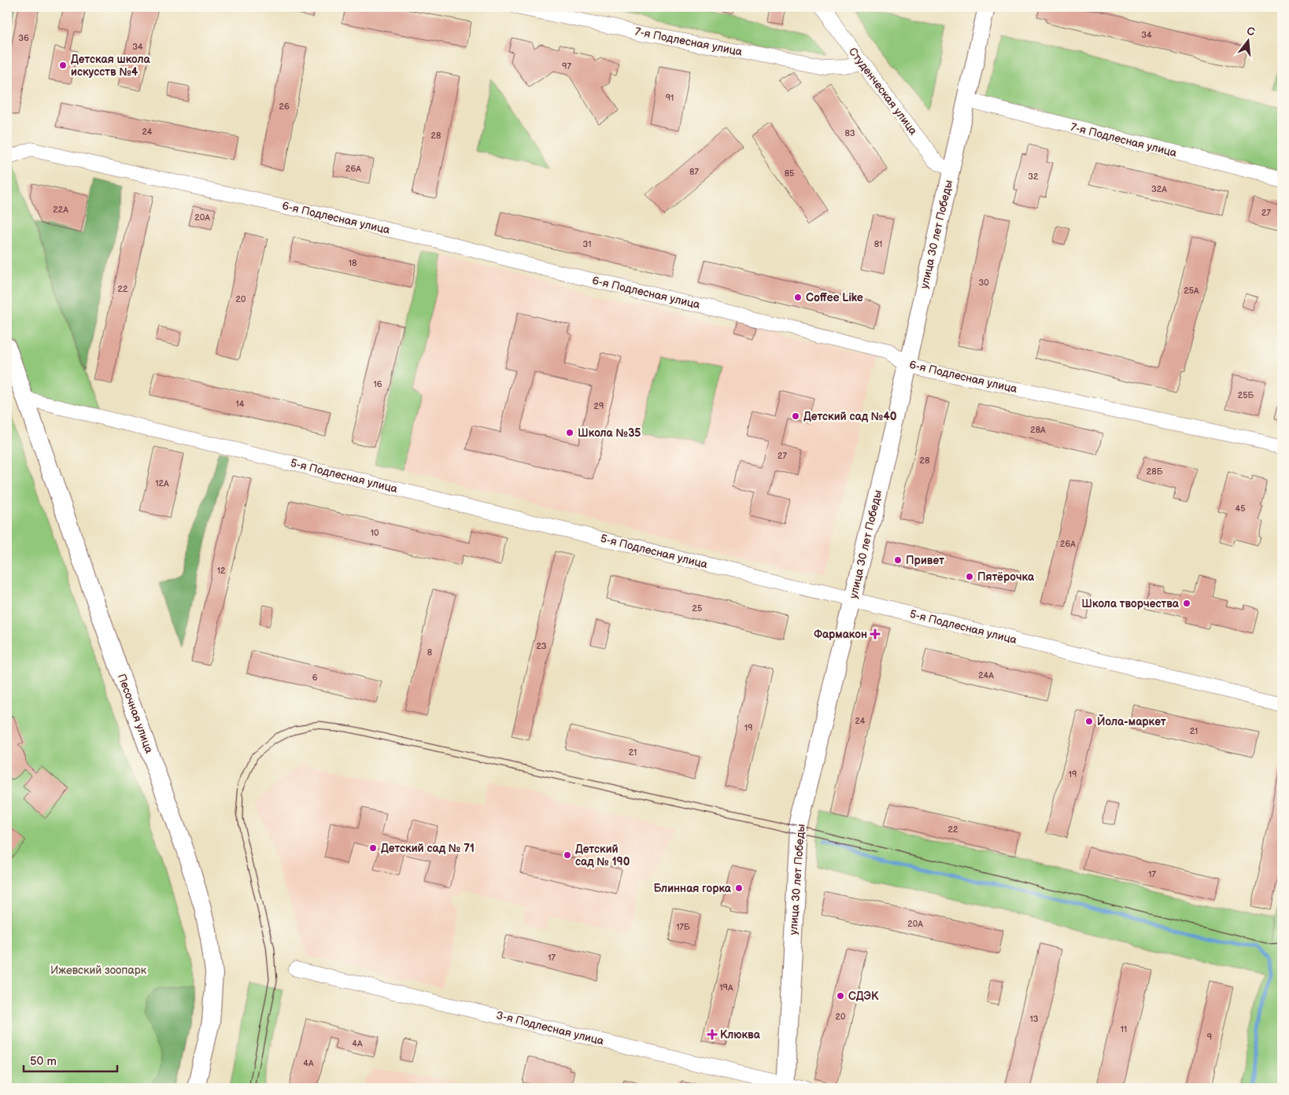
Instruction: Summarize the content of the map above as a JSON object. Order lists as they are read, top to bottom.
{
  "streets": {
    "main road": ["улица 30 лет Победы", "Песочная улица"],
    "street": [
      "7-я Подлесная улица",
      "Студенческая улица",
      "6-я Подлесная улица",
      "5-я Подлесная улица",
      "3-я Подлесная улица"
    ]
  },
  "crossings": [
    ["7-я Подлесная улица", "Студенческая улица"],
    ["7-я Подлесная улица", "улица 30 лет Победы"],
    ["Студенческая улица", "улица 30 лет Победы"],
    ["6-я Подлесная улица", "улица 30 лет Победы"],
    ["улица 30 лет Победы", "5-я Подлесная улица"],
    ["улица 30 лет Победы", "3-я Подлесная улица"],
    ["5-я Подлесная улица", "Песочная улица"]
  ],
  "parks": ["Ижевский зоопарк"],
  "places": {
    "other": [
      "Детская школа искусств №4",
      "Coffee Like",
      "Детский сад №40",
      "Школа №35",
      "Привет",
      "Пятёрочка",
      "Школа творчества",
      "Йола-маркет",
      "Детский сад № 71",
      "Детский сад № 190",
      "Блинная горка",
      "СДЭК"
    ],
    "health": ["Фармакон", "Клюква"]
  },
  "house_numbers": [
    "34",
    "36",
    "34",
    "97",
    "91",
    "26",
    "24",
    "83",
    "28",
    "26А",
    "87",
    "85",
    "32",
    "32А",
    "22А",
    "27",
    "20А",
    "31",
    "81",
    "18",
    "30",
    "22",
    "25А",
    "20",
    "16",
    "25Б",
    "14",
    "29",
    "28А",
    "27",
    "28",
    "28Б",
    "12А",
    "45",
    "10",
    "26А",
    "12",
    "25",
    "23",
    "8",
    "24А",
    "6",
    "24",
    "19",
    "21",
    "21",
    "19",
    "22",
    "17",
    "20А",
    "17Б",
    "17",
    "19А",
    "20",
    "13",
    "11",
    "9",
    "4А",
    "4А"
  ],
  "scale_bar": "50 m",
  "north": "top"
}
